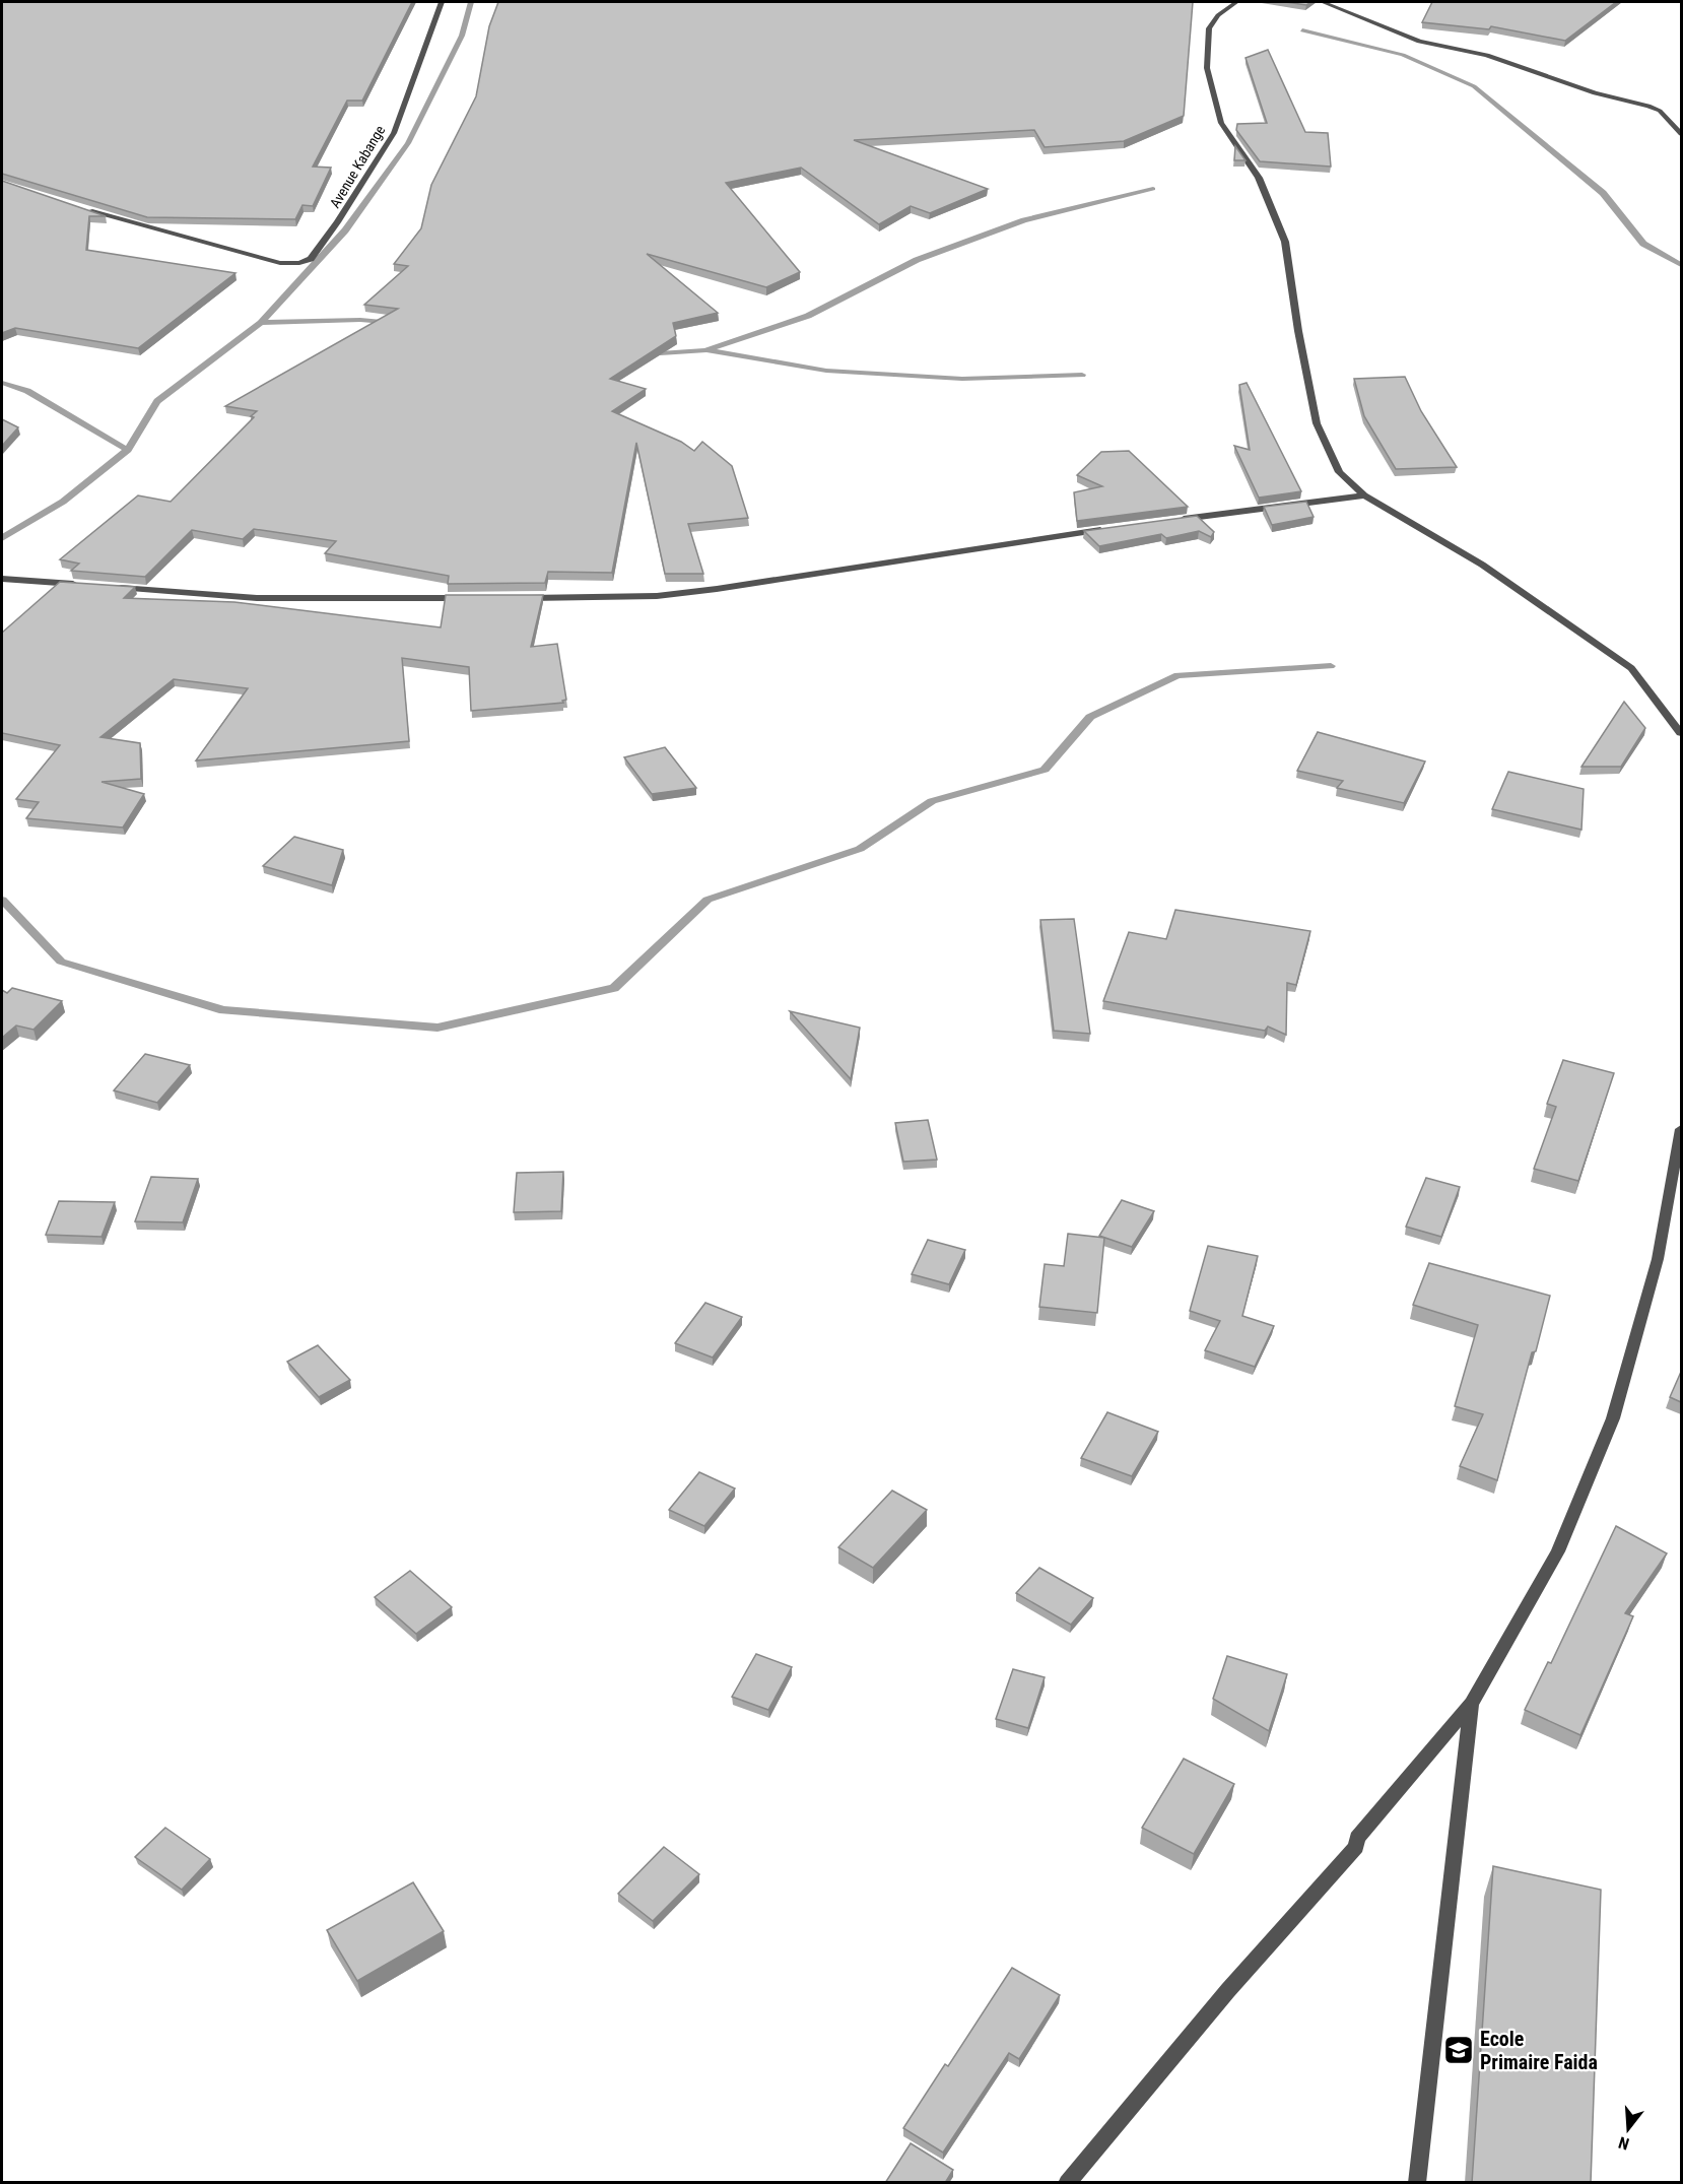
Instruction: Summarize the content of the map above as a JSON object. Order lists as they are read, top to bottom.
{
  "streets": {
    "street": ["Avenue Kabange"]
  },
  "places": {
    "school or university": ["Ecole Primaire Faida"]
  },
  "north": "bottom"
}
